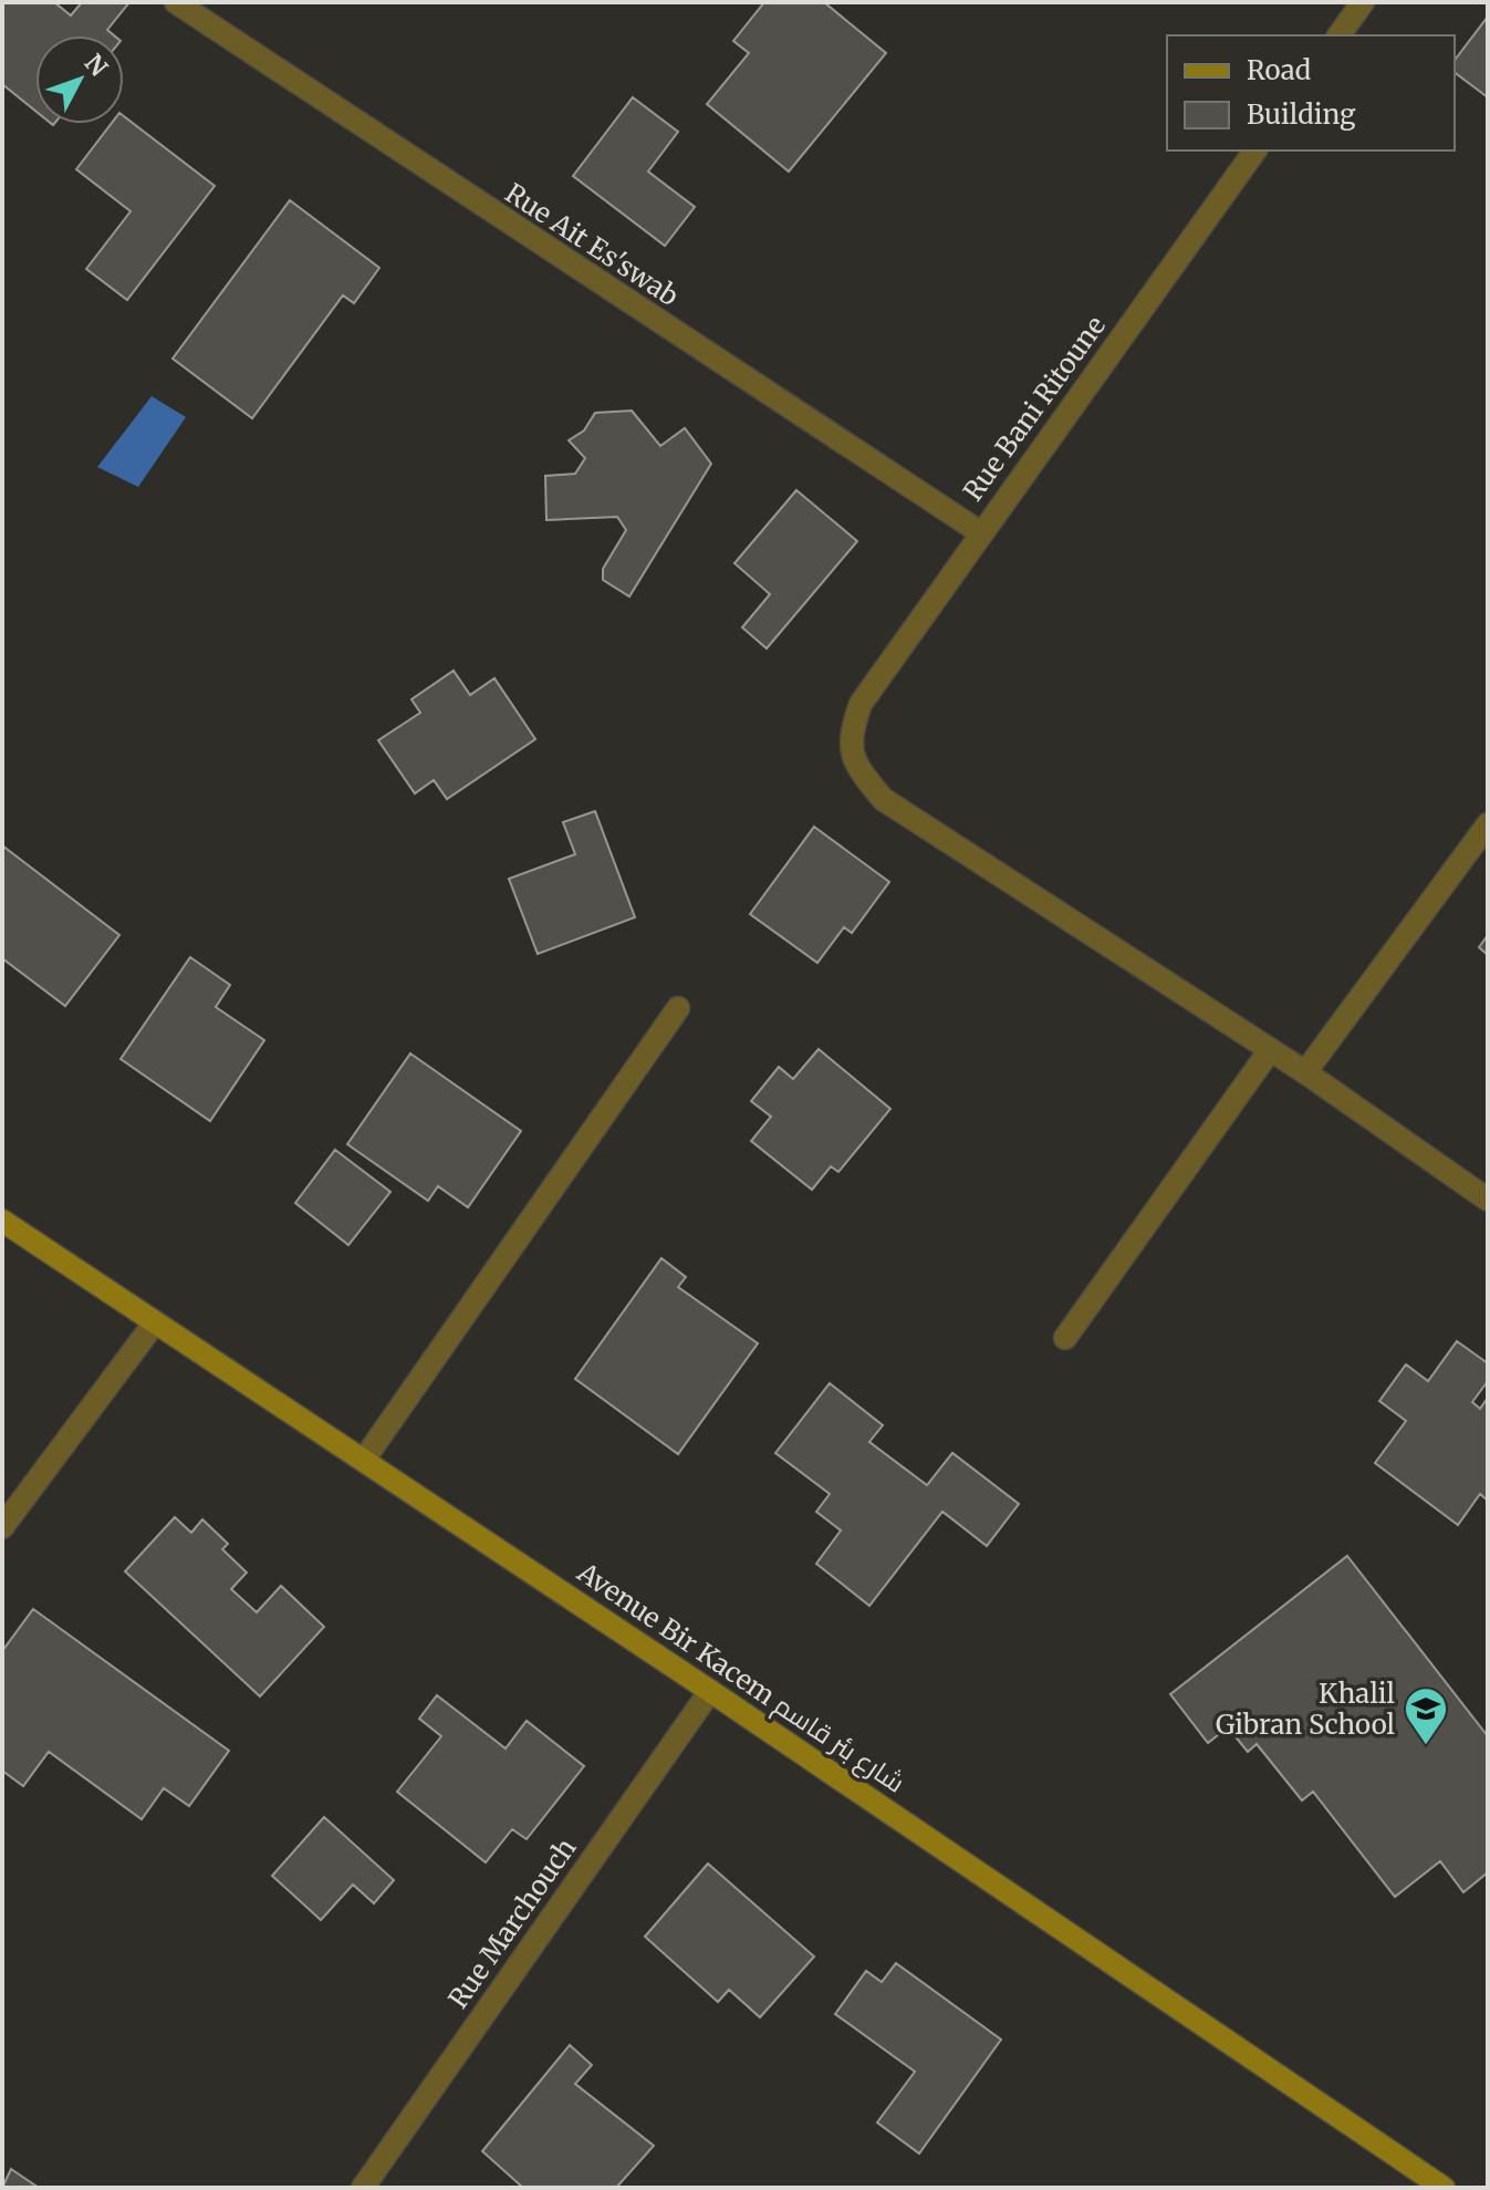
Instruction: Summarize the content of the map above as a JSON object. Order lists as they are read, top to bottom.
{
  "streets": {
    "street": [
      "Rue Ait Es'swab",
      "Rue Bani Ritoune",
      "Avenue Bir Kacem شارع بئر قاسم",
      "Rue Marchouch"
    ]
  },
  "crossings": [
    ["Rue Ait Es'swab", "Rue Bani Ritoune"],
    ["Avenue Bir Kacem شارع بئر قاسم", "Rue Marchouch"]
  ],
  "places": {
    "school or university": ["Khalil Gibran School"]
  },
  "legend": ["Road", "Building"],
  "north": "top right"
}
